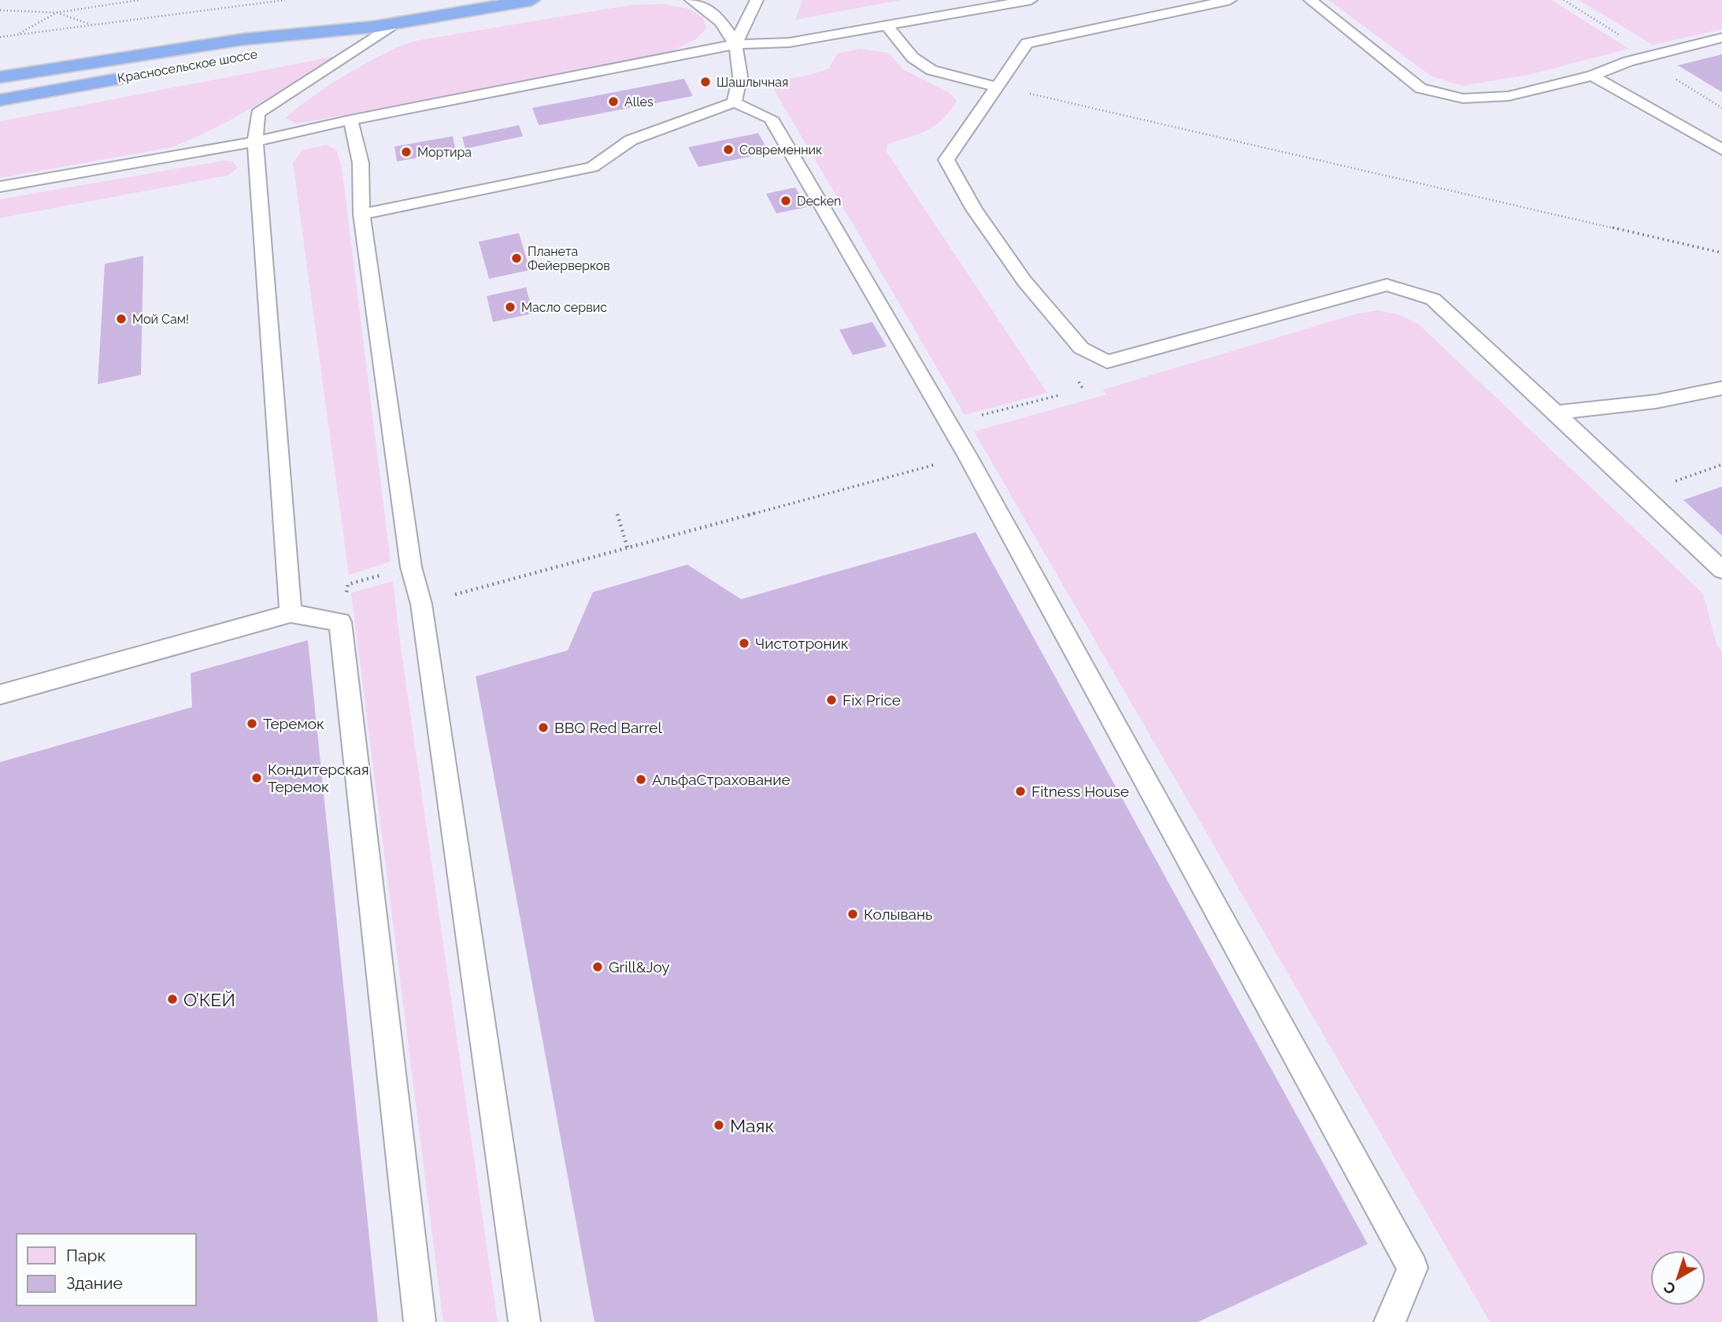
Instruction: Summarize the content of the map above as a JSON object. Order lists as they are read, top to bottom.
{
  "streets": {
    "highway": ["Красносельское шоссе"]
  },
  "places": [
    "Шашлычная",
    "Alles",
    "Современник",
    "Мортира",
    "Decken",
    "Планета Фейерверков",
    "Масло сервис",
    "Мой Сам!",
    "Чистотроник",
    "Fix Price",
    "Теремок",
    "BBQ Red Barrel",
    "Кондитерская Теремок",
    "АльфаСтрахование",
    "Fitness House",
    "Колывань",
    "Grill&Joy",
    "О’КЕЙ",
    "Маяк"
  ],
  "legend": ["Парк", "Здание"],
  "north": "bottom left"
}
